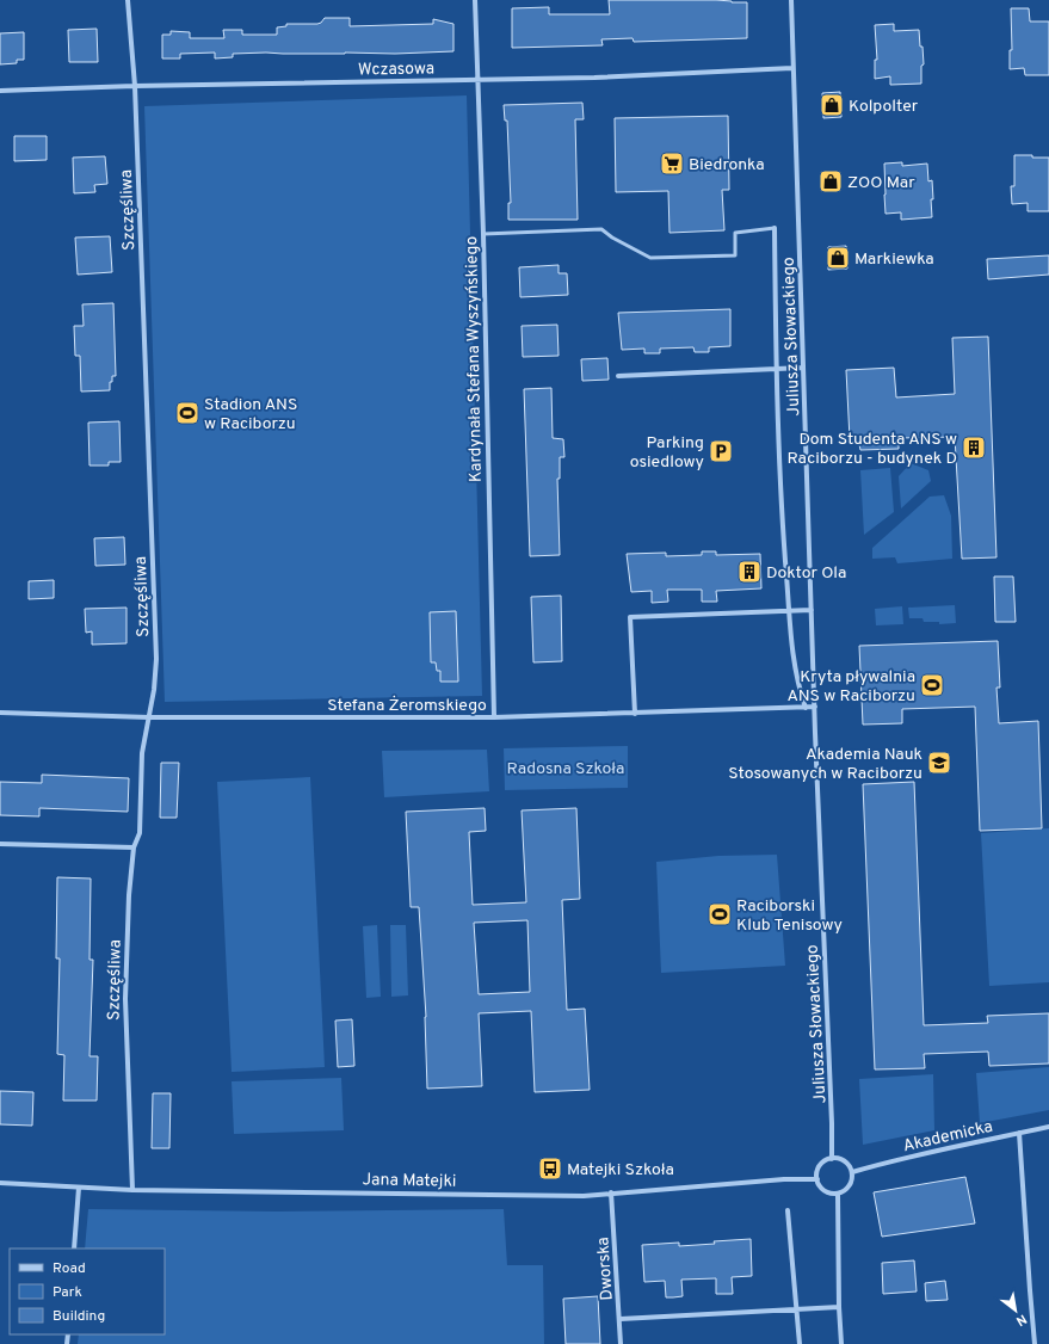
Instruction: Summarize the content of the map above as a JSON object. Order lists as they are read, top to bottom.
{
  "streets": {
    "street": [
      "Wczasowa",
      "Szczęśliwa",
      "Juliusza Słowackiego",
      "Kardynała Stefana Wyszyńskiego",
      "Stefana Żeromskiego",
      "Akademicka",
      "Jana Matejki",
      "Dworska"
    ]
  },
  "crossings": [
    ["Wczasowa", "Szczęśliwa"],
    ["Wczasowa", "Juliusza Słowackiego"],
    ["Wczasowa", "Kardynała Stefana Wyszyńskiego"],
    ["Szczęśliwa", "Stefana Żeromskiego"],
    ["Szczęśliwa", "Jana Matejki"],
    ["Juliusza Słowackiego", "Stefana Żeromskiego"],
    ["Juliusza Słowackiego", "Akademicka"],
    ["Juliusza Słowackiego", "Jana Matejki"],
    ["Kardynała Stefana Wyszyńskiego", "Stefana Żeromskiego"],
    ["Akademicka", "Jana Matejki"],
    ["Jana Matejki", "Dworska"]
  ],
  "parks": ["Radosna Szkoła"],
  "places": {
    "shop": ["Kolpolter", "ZOO Mar", "Markiewka"],
    "supermarket": ["Biedronka"],
    "sports": ["Stadion ANS w Raciborzu", "Kryta pływalnia ANS w Raciborzu", "Raciborski Klub Tenisowy"],
    "building": ["Dom Studenta ANS w Raciborzu - budynek D", "Doktor Ola"],
    "parking": ["Parking osiedlowy"],
    "school or university": ["Akademia Nauk Stosowanych w Raciborzu"],
    "bus stop": ["Matejki Szkoła"]
  },
  "legend": ["Road", "Park", "Building"],
  "north": "bottom right"
}
